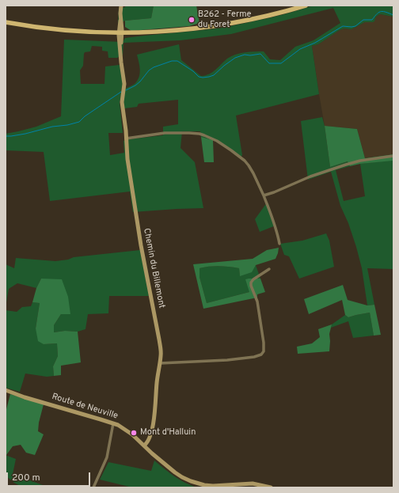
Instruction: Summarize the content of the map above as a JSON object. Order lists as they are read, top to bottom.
{
  "streets": {
    "street": ["Chemin du Billemont", "Route de Neuville"]
  },
  "crossings": [
    ["Chemin du Billemont", "Route de Neuville"]
  ],
  "places": ["B262 - Ferme du Foret", "Mont d'Halluin"],
  "scale_bar": "200 m"
}
